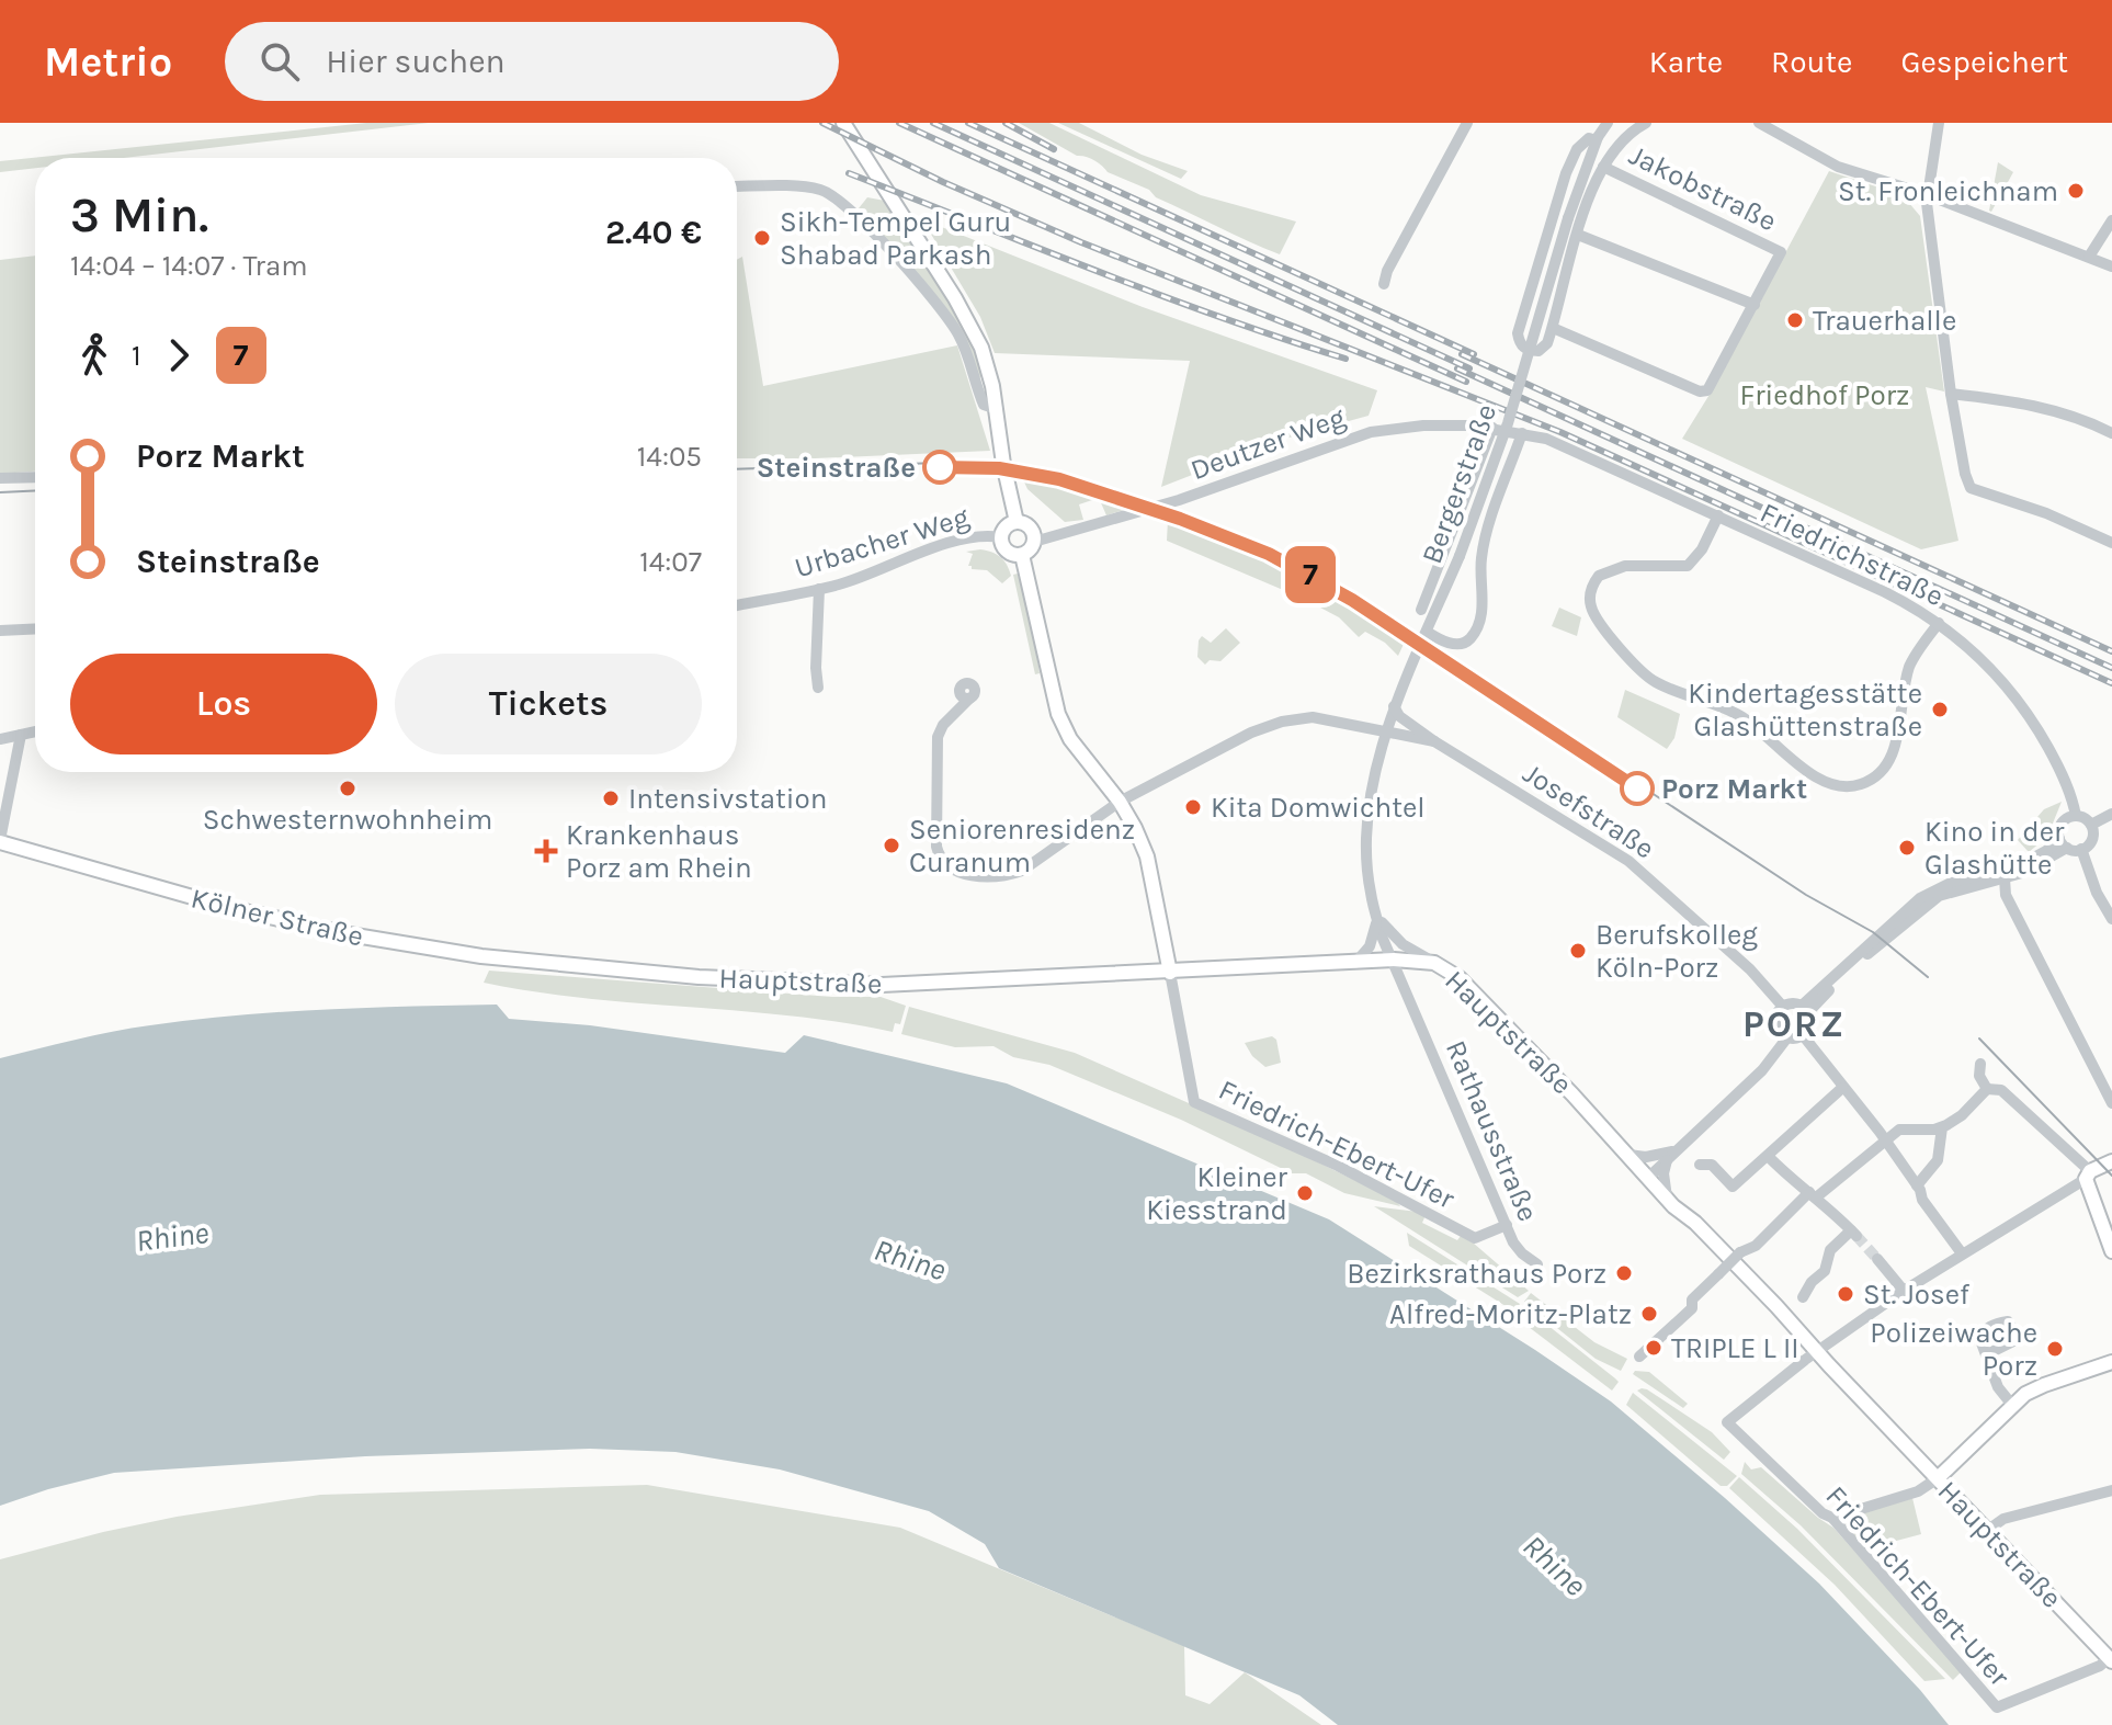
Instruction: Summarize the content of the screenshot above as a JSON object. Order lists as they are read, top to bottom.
{
  "streets": {
    "main road": ["Kölner Straße", "Hauptstraße"],
    "street": [
      "Jakobstraße",
      "Deutzer Weg",
      "Bergerstraße",
      "Urbacher Weg",
      "Friedrichstraße",
      "Josefstraße",
      "Rathausstraße",
      "Friedrich-Ebert-Ufer"
    ]
  },
  "crossings": [
    ["Deutzer Weg", "Bergerstraße"],
    ["Deutzer Weg", "Urbacher Weg"],
    ["Deutzer Weg", "Friedrichstraße"],
    ["Bergerstraße", "Friedrichstraße"],
    ["Bergerstraße", "Josefstraße"],
    ["Bergerstraße", "Hauptstraße"],
    ["Bergerstraße", "Rathausstraße"],
    ["Kölner Straße", "Hauptstraße"],
    ["Hauptstraße", "Rathausstraße"],
    ["Hauptstraße", "Friedrich-Ebert-Ufer"],
    ["Rathausstraße", "Friedrich-Ebert-Ufer"]
  ],
  "districts": ["PORZ"],
  "water": ["Rhine"],
  "parks": ["Friedhof Porz"],
  "places": {
    "other": [
      "St. Fronleichnam",
      "Sikh-Tempel Guru Shabad Parkash",
      "Trauerhalle",
      "Steinstraße",
      "Kindertagesstätte Glashüttenstraße",
      "Schwesternwohnheim",
      "Porz Markt",
      "Intensivstation",
      "Kita Domwichtel",
      "Seniorenresidenz Curanum",
      "Kino in der Glashütte",
      "Berufskolleg Köln-Porz",
      "Kleiner Kiesstrand",
      "Bezirksrathaus Porz",
      "St. Josef",
      "Alfred-Moritz-Platz",
      "TRIPLE L II",
      "Polizeiwache Porz"
    ],
    "health": ["Krankenhaus Porz am Rhein"]
  },
  "lines": ["tram line 7"],
  "page": {
    "header": "Metrio",
    "search": "Hier suchen",
    "nav": ["Karte", "Route", "Gespeichert"],
    "on_map": "7",
    "heading": ["3 Min.", "14:04 – 14:07 · Tram", "2.40 €"],
    "legs": ["1", "7"],
    "list": [
      {
        "name": "Porz Markt",
        "value": "14:05"
      },
      {
        "name": "Steinstraße",
        "value": "14:07"
      }
    ],
    "buttons": ["Los", "Tickets"]
  }
}
